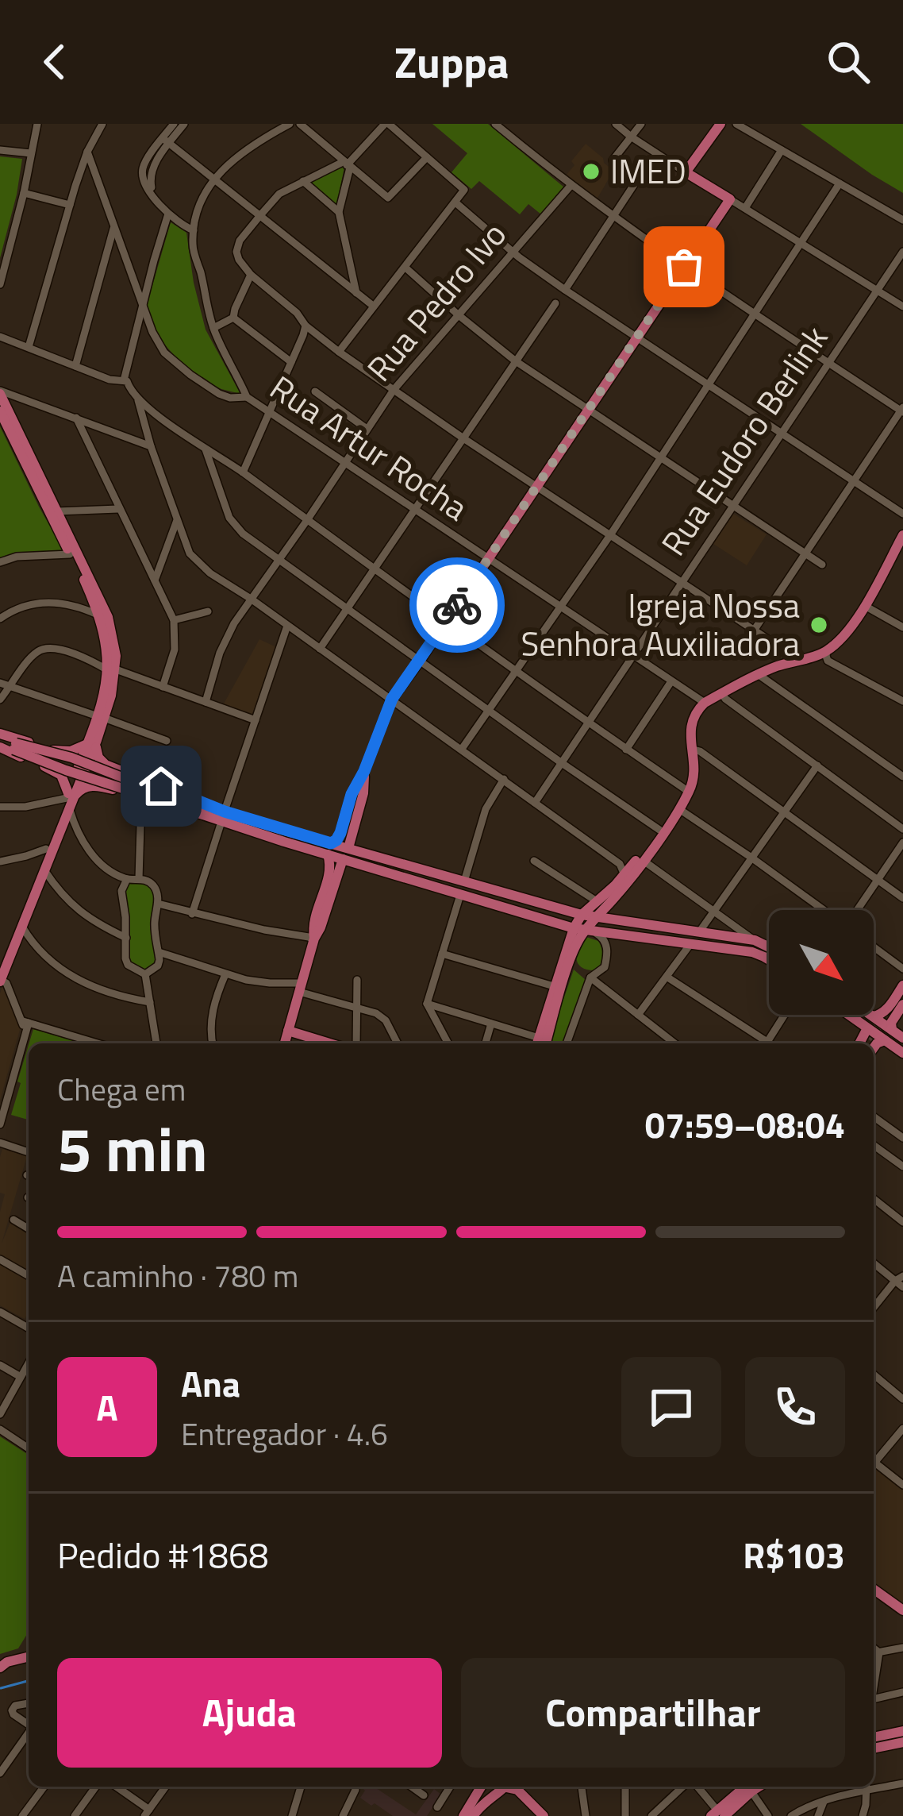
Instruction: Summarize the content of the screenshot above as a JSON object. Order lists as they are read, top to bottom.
{
  "streets": {
    "street": ["Rua Pedro Ivo", "Rua Eudoro Berlink", "Rua Artur Rocha"]
  },
  "crossings": [
    ["Rua Pedro Ivo", "Rua Artur Rocha"],
    ["Rua Eudoro Berlink", "Rua Artur Rocha"]
  ],
  "places": ["IMED", "Igreja Nossa Senhora Auxiliadora"],
  "north": "bottom right",
  "page": {
    "header": "Zuppa",
    "heading": ["5 min", "Chega em", "07:59–08:04"],
    "panel": [
      "Ana",
      "Entregador · 4.6",
      "Pedido #1868",
      "R$103"
    ],
    "bar": "A caminho · 780 m",
    "round": "A",
    "buttons": ["Ajuda", "Compartilhar"]
  }
}
